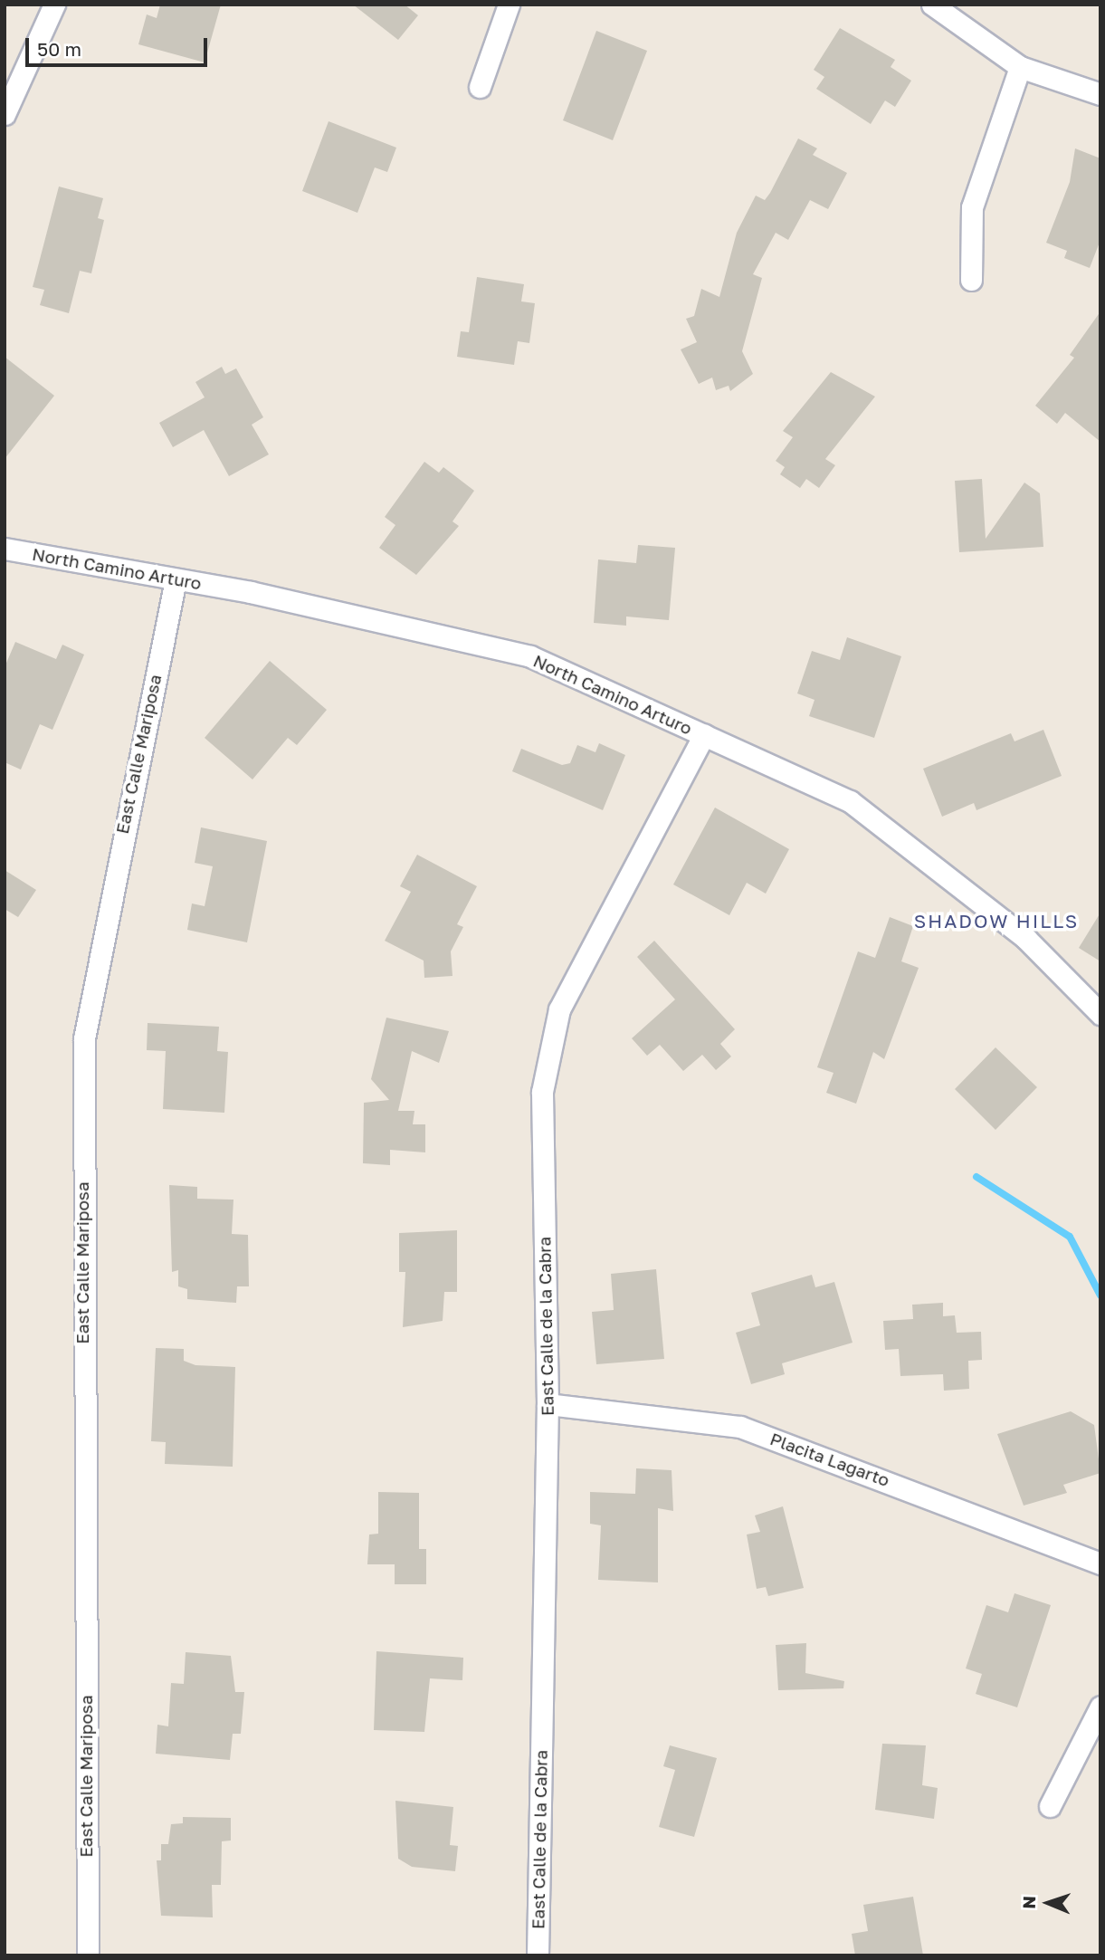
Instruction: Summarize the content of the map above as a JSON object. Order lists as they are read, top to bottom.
{
  "streets": {
    "street": [
      "North Camino Arturo",
      "East Calle Mariposa",
      "East Calle de la Cabra",
      "Placita Lagarto"
    ]
  },
  "crossings": [
    ["North Camino Arturo", "East Calle Mariposa"],
    ["North Camino Arturo", "East Calle de la Cabra"],
    ["East Calle de la Cabra", "Placita Lagarto"]
  ],
  "districts": ["SHADOW HILLS"],
  "scale_bar": "50 m",
  "north": "left"
}
